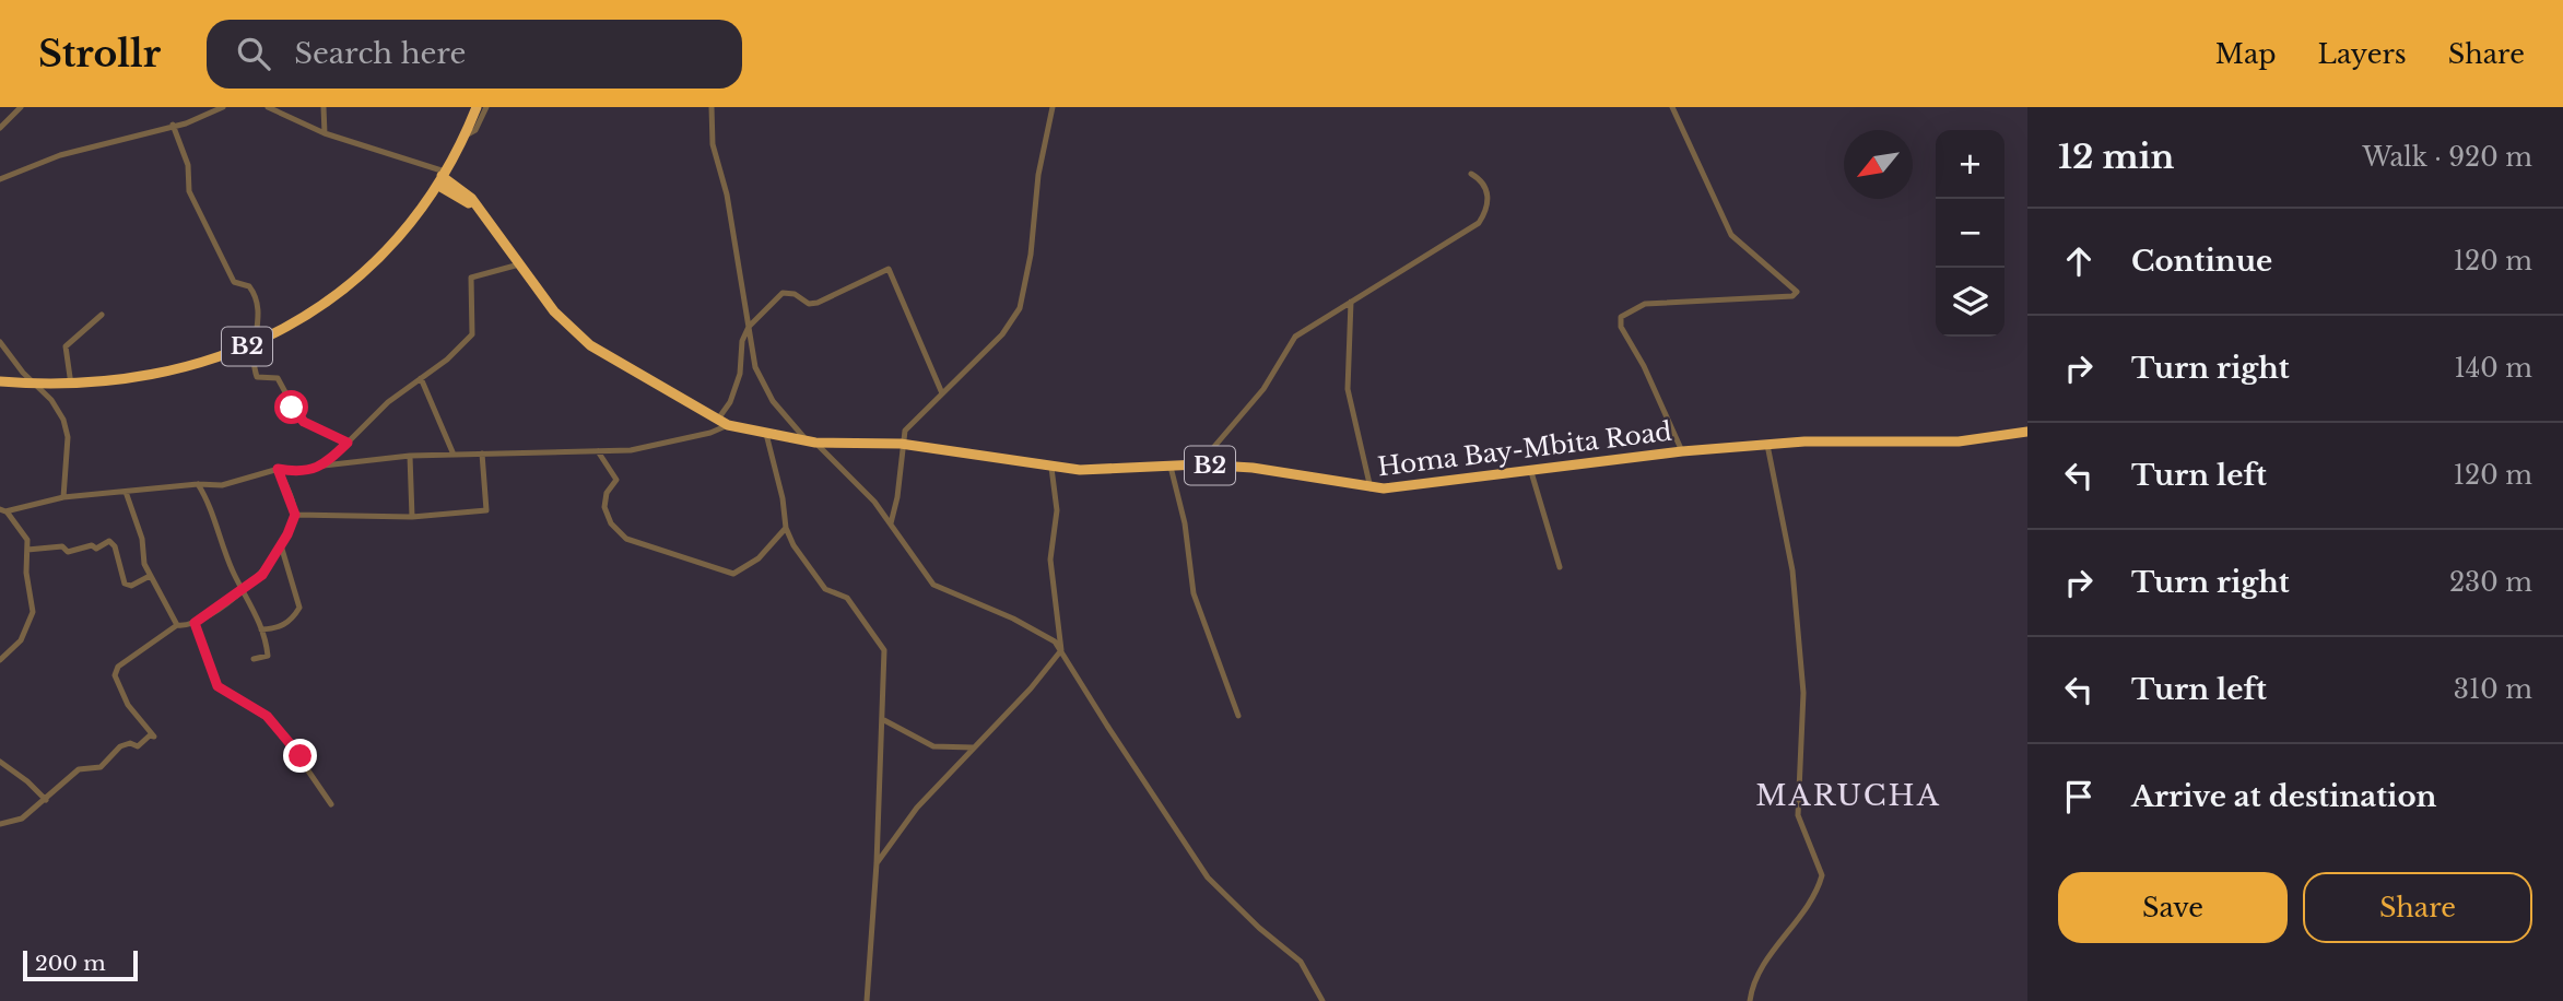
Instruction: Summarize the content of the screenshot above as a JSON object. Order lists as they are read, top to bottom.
{
  "streets": {
    "highway": ["B2", "Homa Bay-Mbita Road"]
  },
  "crossings": [
    ["B2", "Homa Bay-Mbita Road"]
  ],
  "districts": ["MARUCHA"],
  "scale_bar": "200 m",
  "north": "bottom left",
  "page": {
    "header": "Strollr",
    "search": "Search here",
    "nav": ["Map", "Layers", "Share"],
    "heading": ["12 min", "Walk · 920 m"],
    "map_buttons": ["+", "−"],
    "list": [
      ["Continue", "120 m"],
      ["Turn right", "140 m"],
      ["Turn left", "120 m"],
      ["Turn right", "230 m"],
      ["Turn left", "310 m"],
      "Arrive at destination"
    ],
    "buttons": ["Save", "Share"],
    "scale": "200 m"
  }
}
